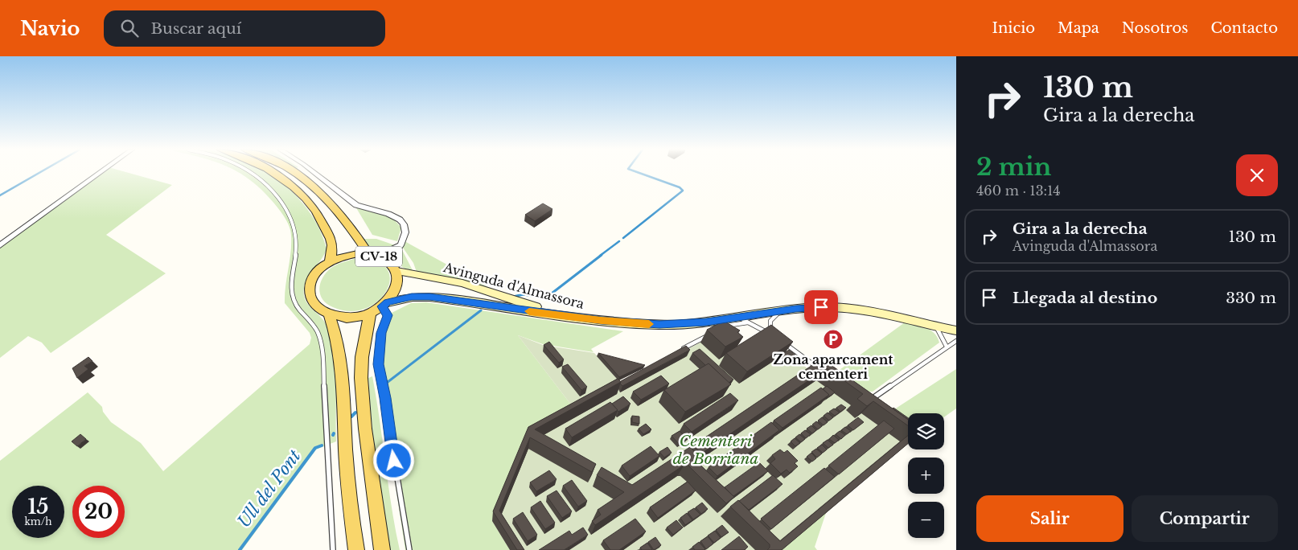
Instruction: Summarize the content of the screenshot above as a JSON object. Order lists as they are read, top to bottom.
{
  "streets": {
    "main road": ["CV-18", "Avinguda d'Almassora"]
  },
  "crossings": [
    ["CV-18", "Avinguda d'Almassora"]
  ],
  "water": ["Ull del Pont"],
  "parks": ["Cementeri de Borriana"],
  "places": {
    "parking": ["Zona aparcament cementeri"]
  },
  "page": {
    "header": "Navio",
    "search": "Buscar aquí",
    "nav": [
      "Inicio",
      "Mapa",
      "Nosotros",
      "Contacto"
    ],
    "turn": ["130 m", "Gira a la derecha"],
    "heading": ["2 min", "460 m · 13:14"],
    "list": [
      {
        "name": "Gira a la derecha",
        "note": "Avinguda d'Almassora",
        "value": "130 m"
      },
      {
        "name": "Llegada al destino",
        "value": "330 m"
      }
    ],
    "map_buttons": ["+", "−"],
    "speed": "15 km/h",
    "limit": "20",
    "buttons": ["Salir", "Compartir"]
  }
}
